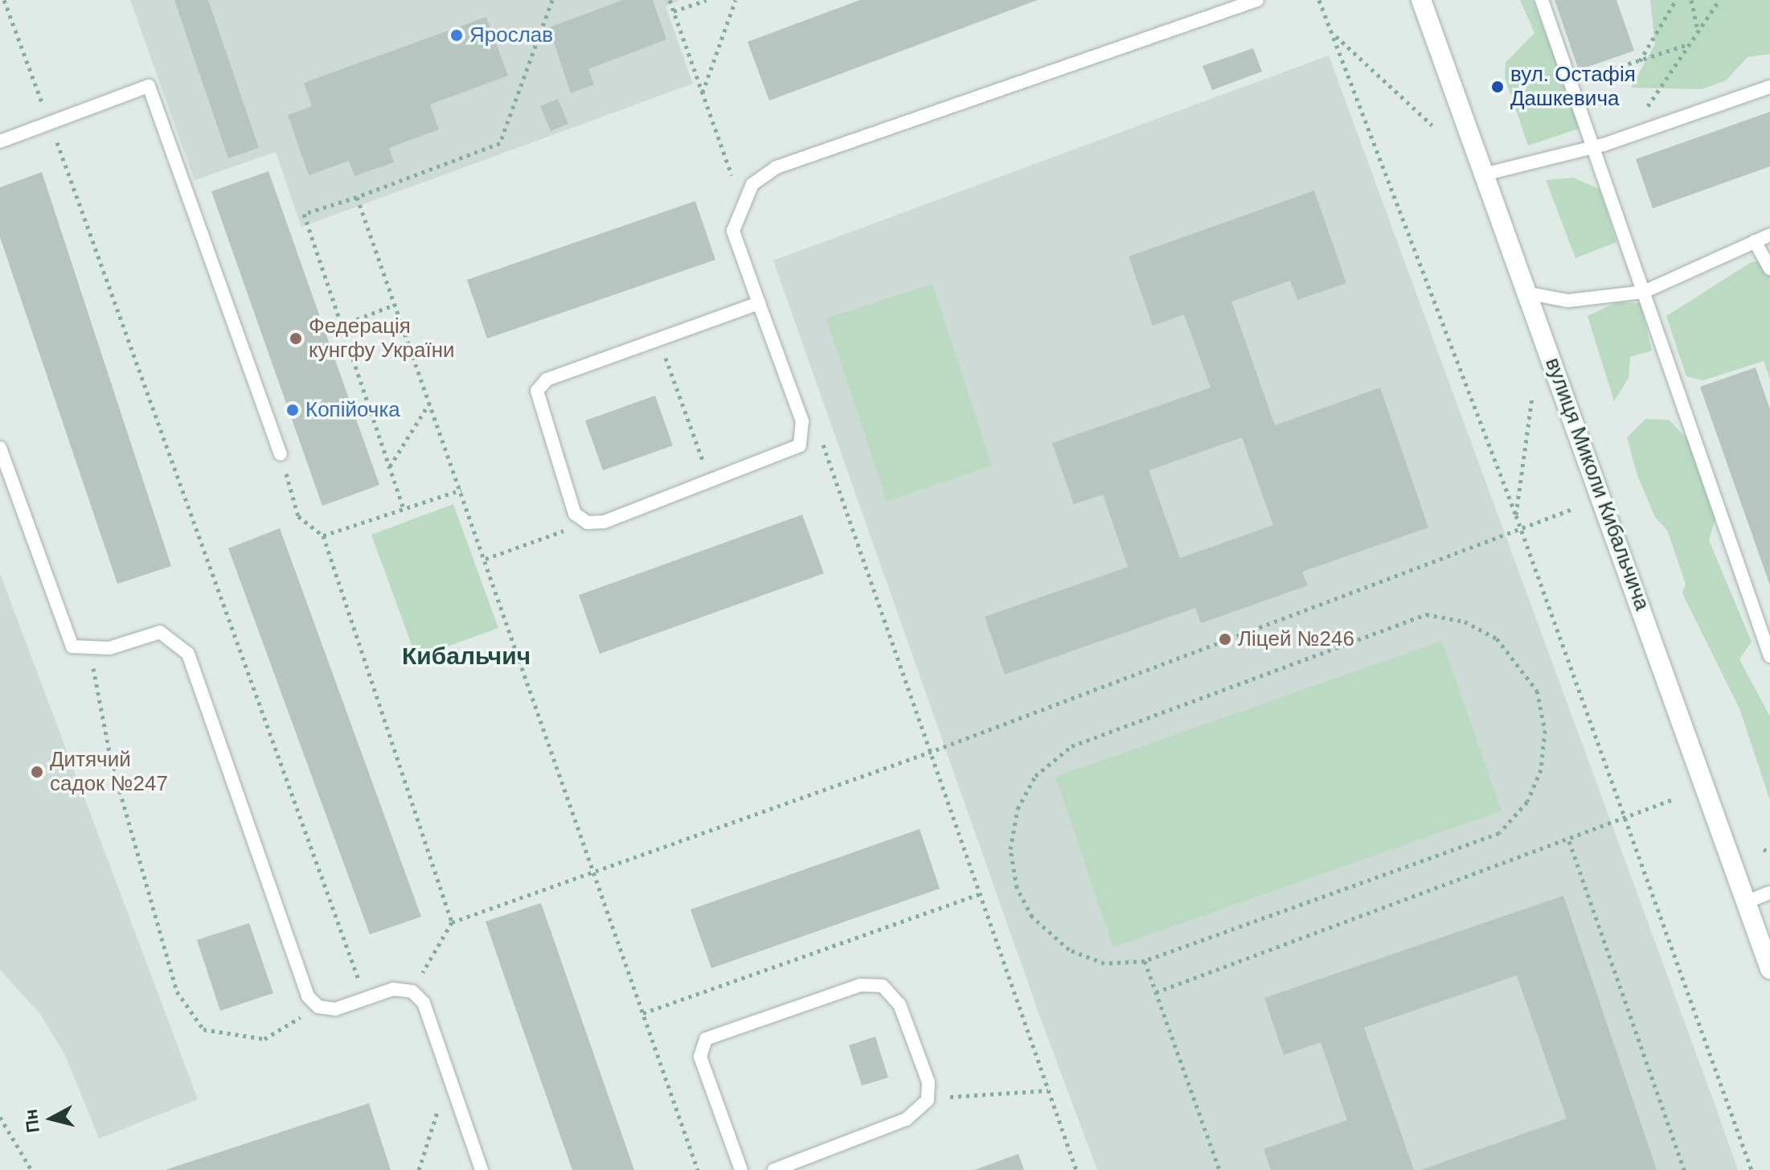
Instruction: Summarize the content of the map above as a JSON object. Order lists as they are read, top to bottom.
{
  "streets": {
    "street": ["вулиця Миколи Кибальчича"]
  },
  "districts": ["Кибальчич"],
  "places": [
    "Ярослав",
    "вул. Остафія Дашкевича",
    "Федерація кунгфу України",
    "Копійочка",
    "Ліцей №246",
    "Дитячий садок №247"
  ],
  "north": "left"
}
